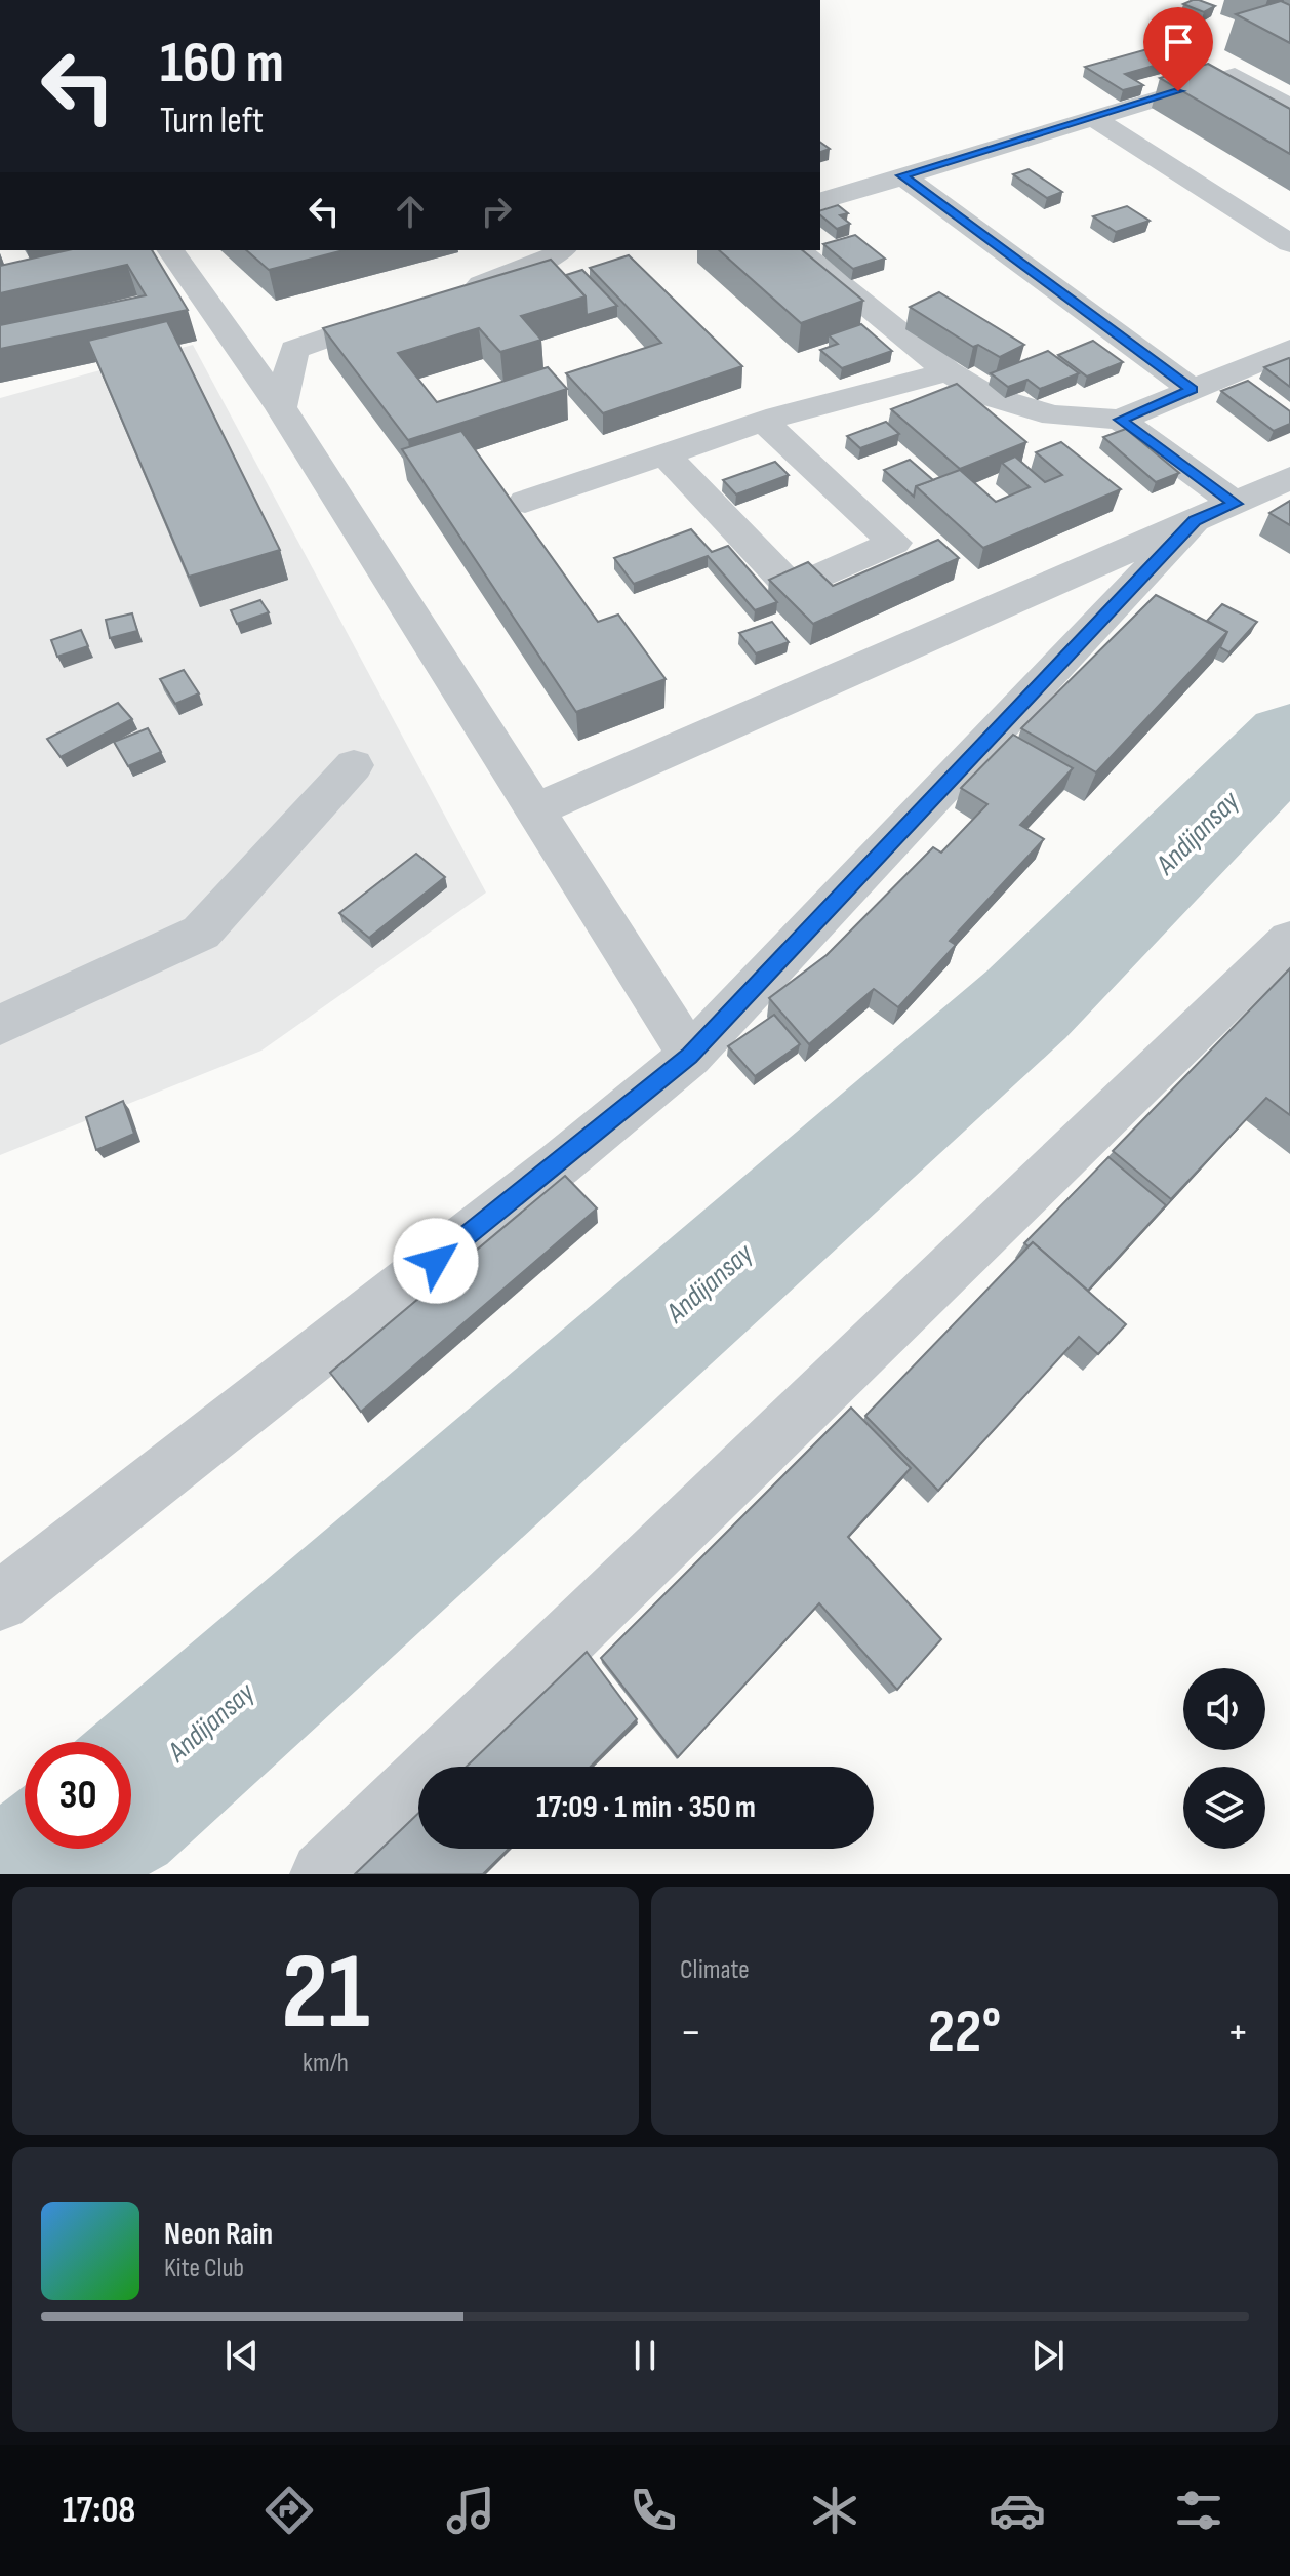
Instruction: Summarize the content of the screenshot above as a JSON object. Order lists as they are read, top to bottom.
{
  "water": ["Andijansay"],
  "page": {
    "turn": ["160 m", "Turn left"],
    "limit": "30",
    "trip": "17:09 · 1 min · 350 m",
    "tile": [
      ["21", "km/h"],
      "Climate"
    ],
    "heat": ["−", "22°", "+"],
    "song": ["Neon Rain", "Kite Club"],
    "tabs": "17:08"
  }
}
